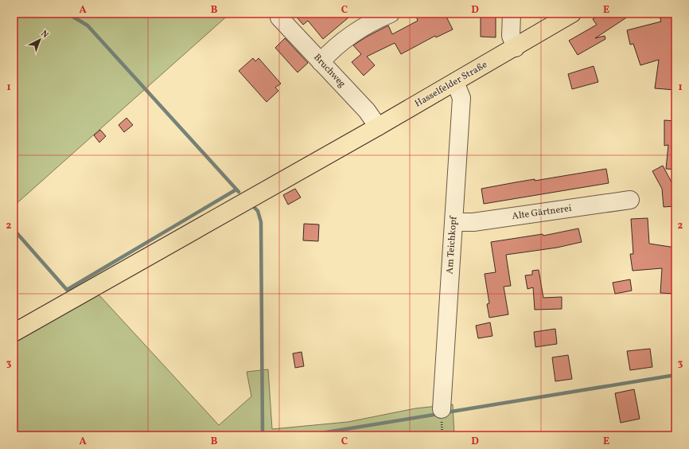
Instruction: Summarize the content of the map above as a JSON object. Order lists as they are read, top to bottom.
{
  "streets": {
    "main road": ["Hasselfelder Straße"],
    "street": ["Bruchweg", "Alte Gärtnerei", "Am Teichkopf"]
  },
  "crossings": [
    ["Bruchweg", "Hasselfelder Straße"],
    ["Hasselfelder Straße", "Am Teichkopf"],
    ["Alte Gärtnerei", "Am Teichkopf"]
  ],
  "north": "top right",
  "grid": {
    "columns": [
      "A",
      "B",
      "C",
      "D",
      "E"
    ],
    "rows": ["1", "2", "3"]
  }
}
